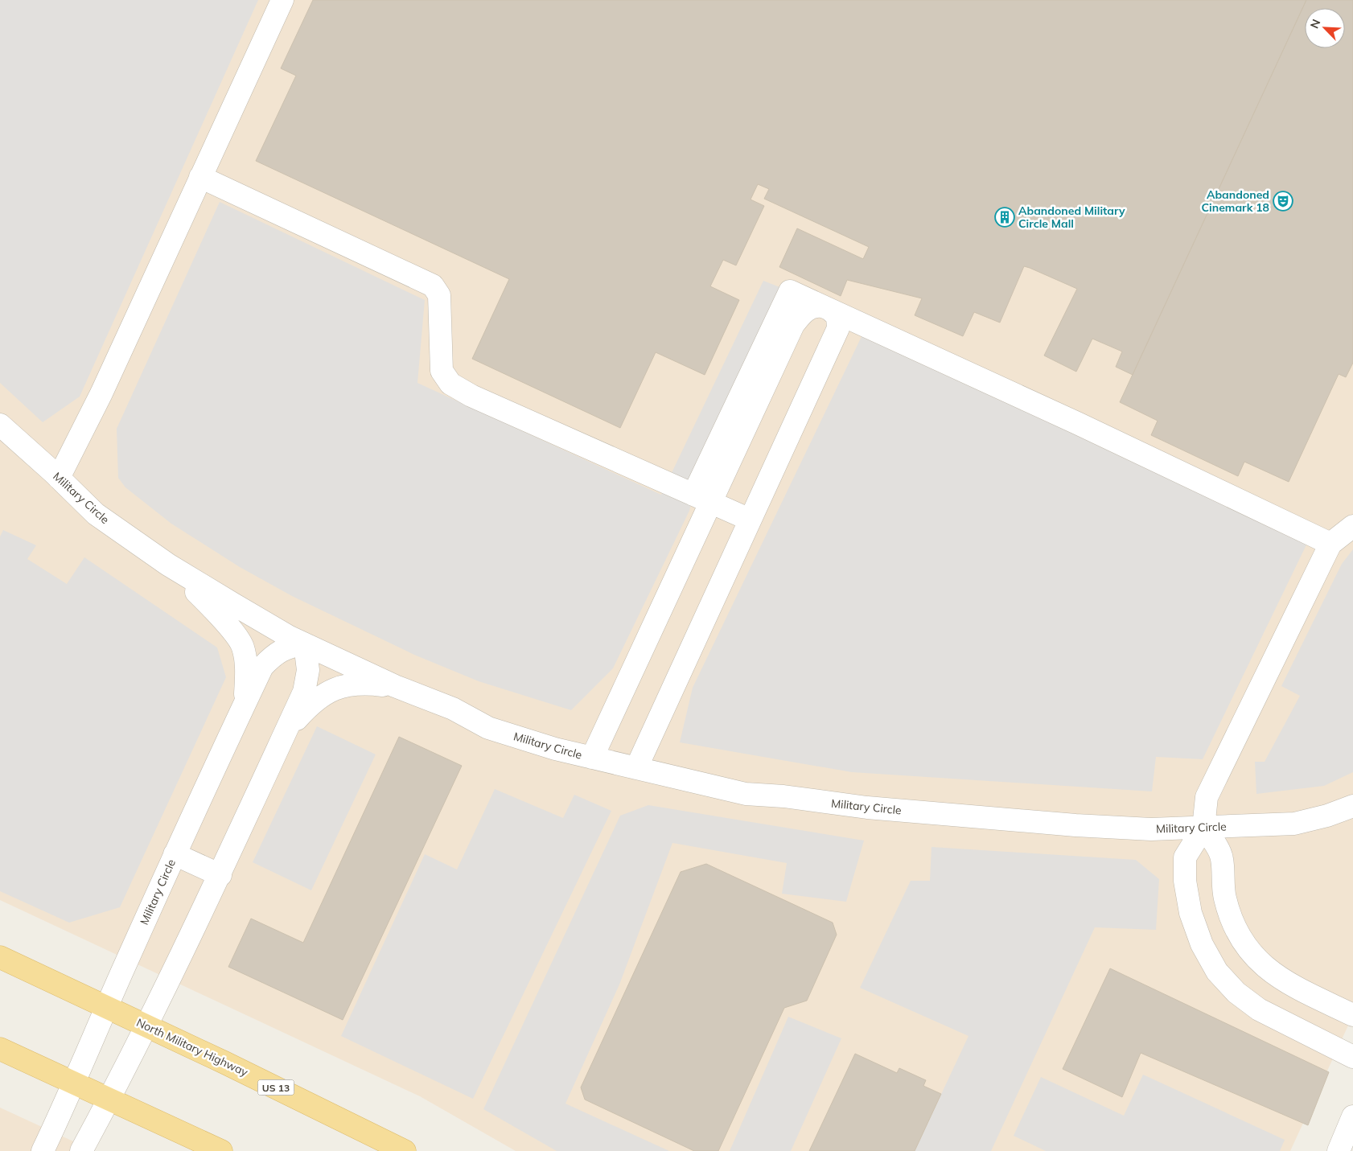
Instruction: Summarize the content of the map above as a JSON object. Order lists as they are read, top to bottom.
{
  "streets": {
    "main road": ["North Military Highway", "US 13"],
    "street": ["Military Circle"]
  },
  "crossings": [
    ["Military Circle", "North Military Highway"]
  ],
  "places": {
    "theatre": ["Abandoned Cinemark 18"],
    "building": ["Abandoned Military Circle Mall"]
  },
  "north": "top left"
}
